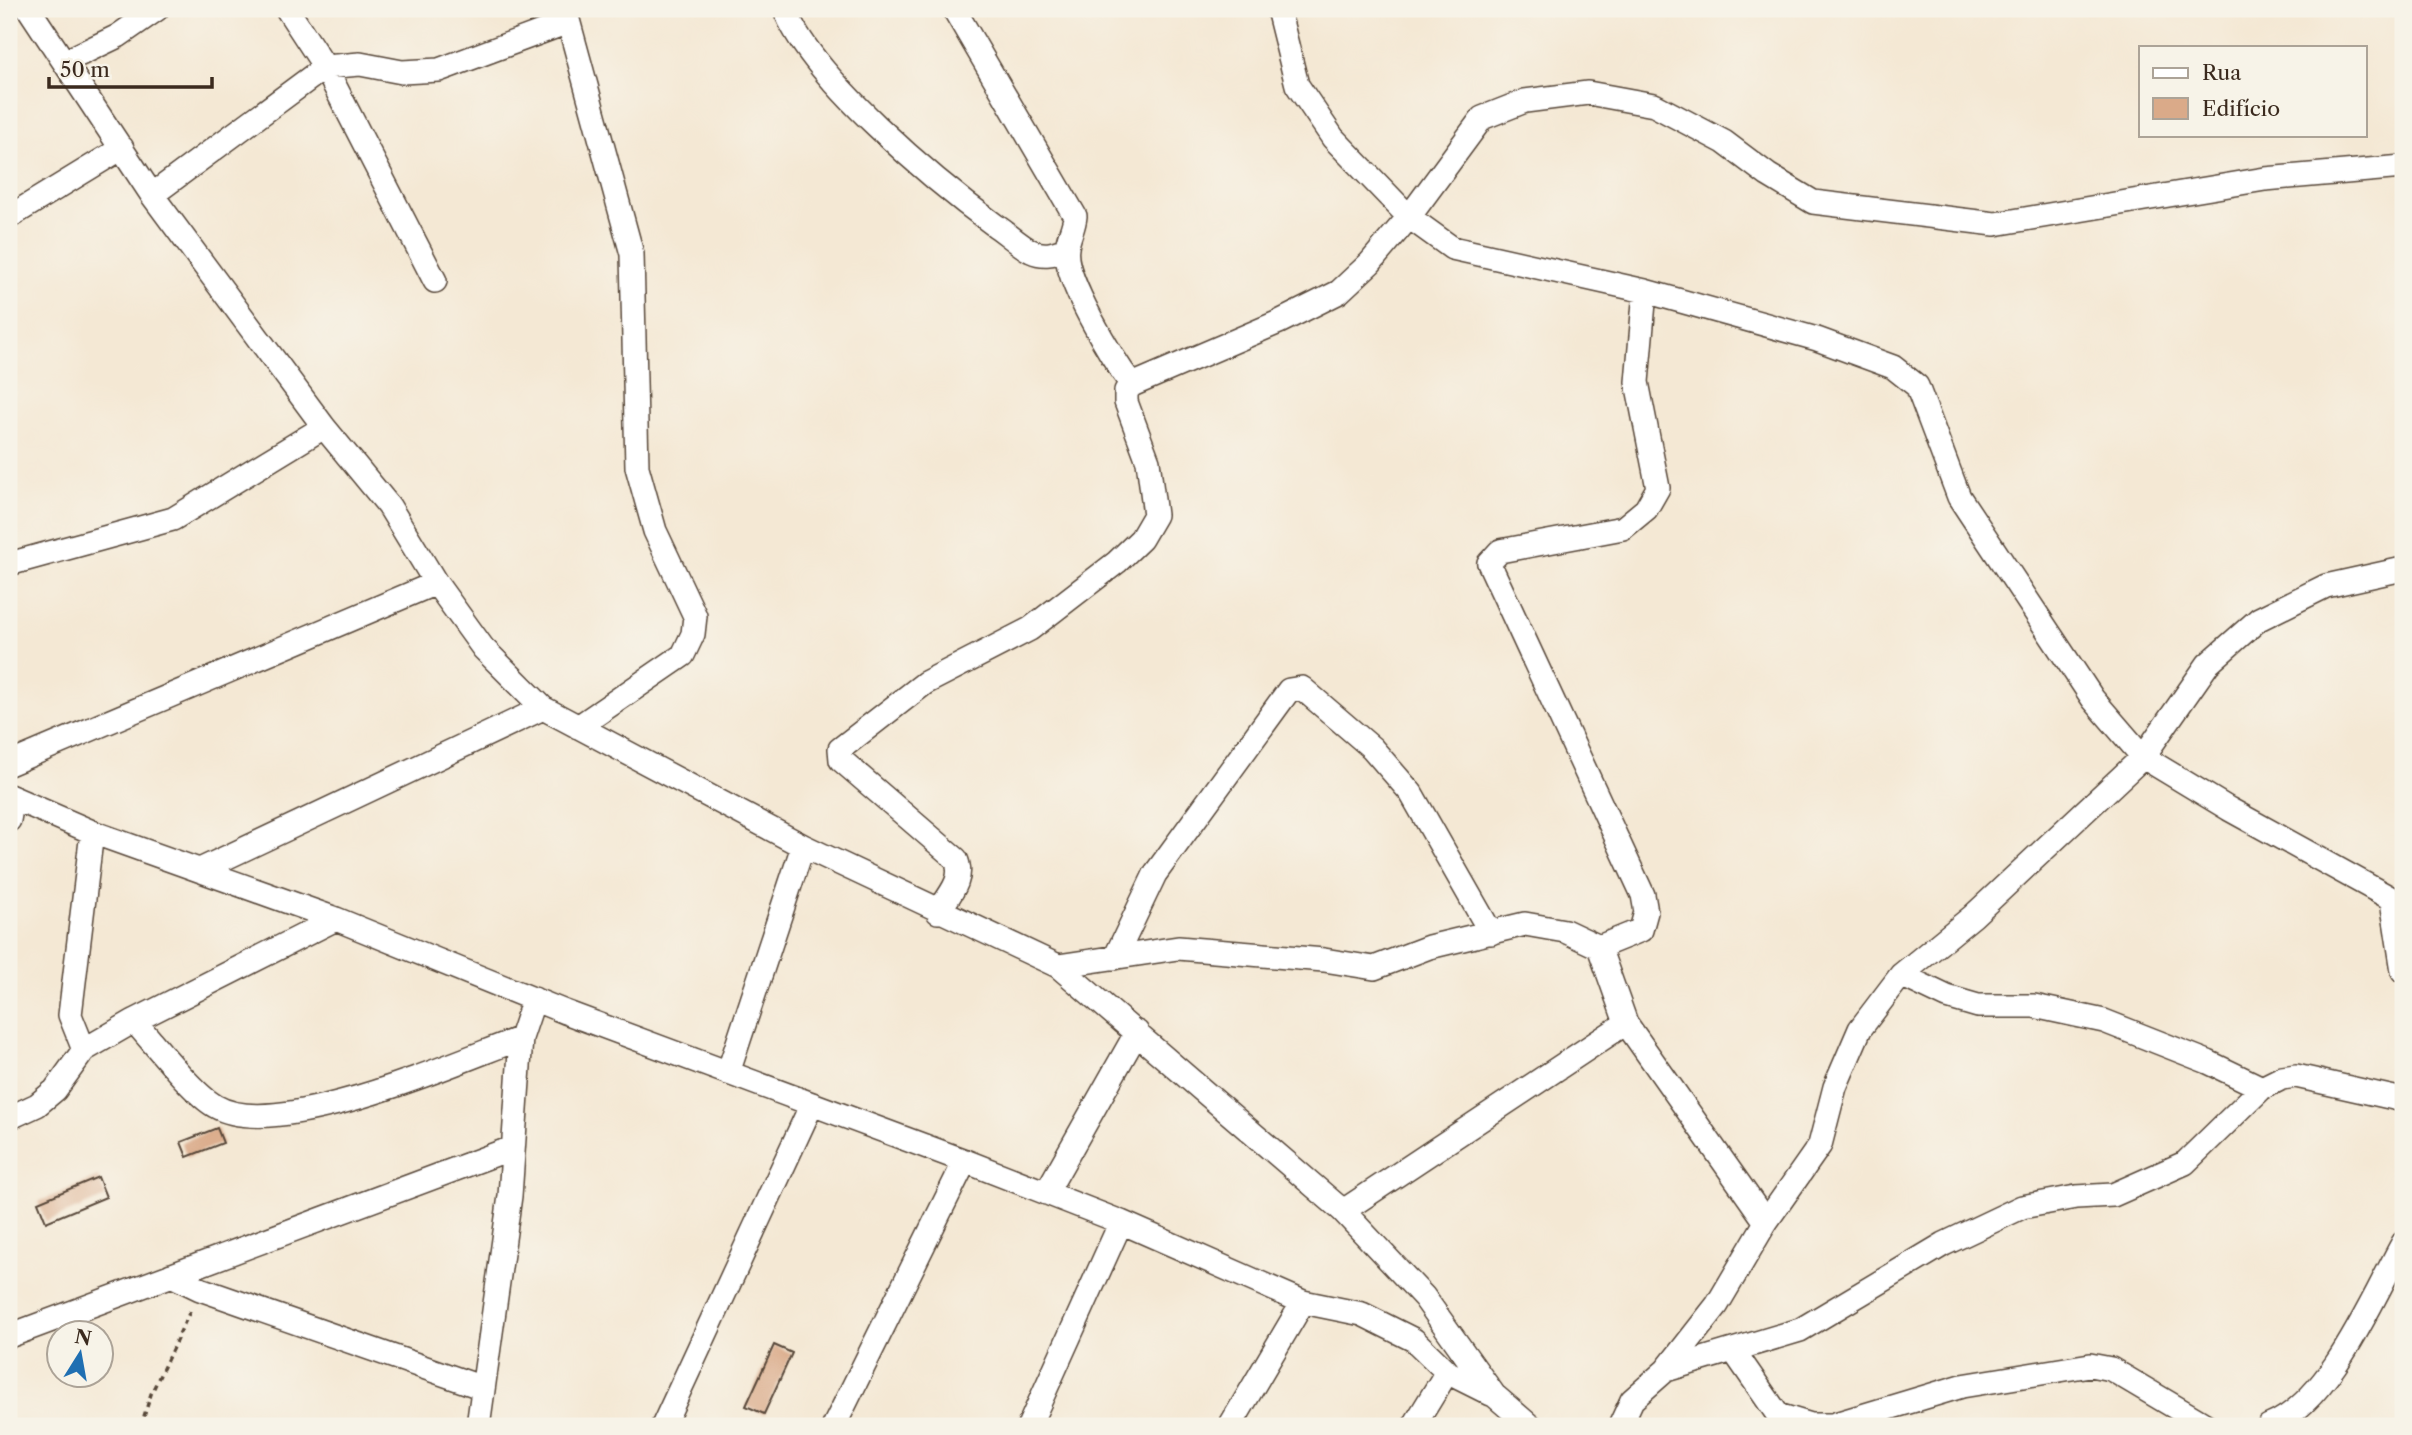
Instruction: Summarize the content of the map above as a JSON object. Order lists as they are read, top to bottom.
{
  "legend": ["Rua", "Edifício"],
  "scale_bar": "50 m",
  "north": "top"
}
